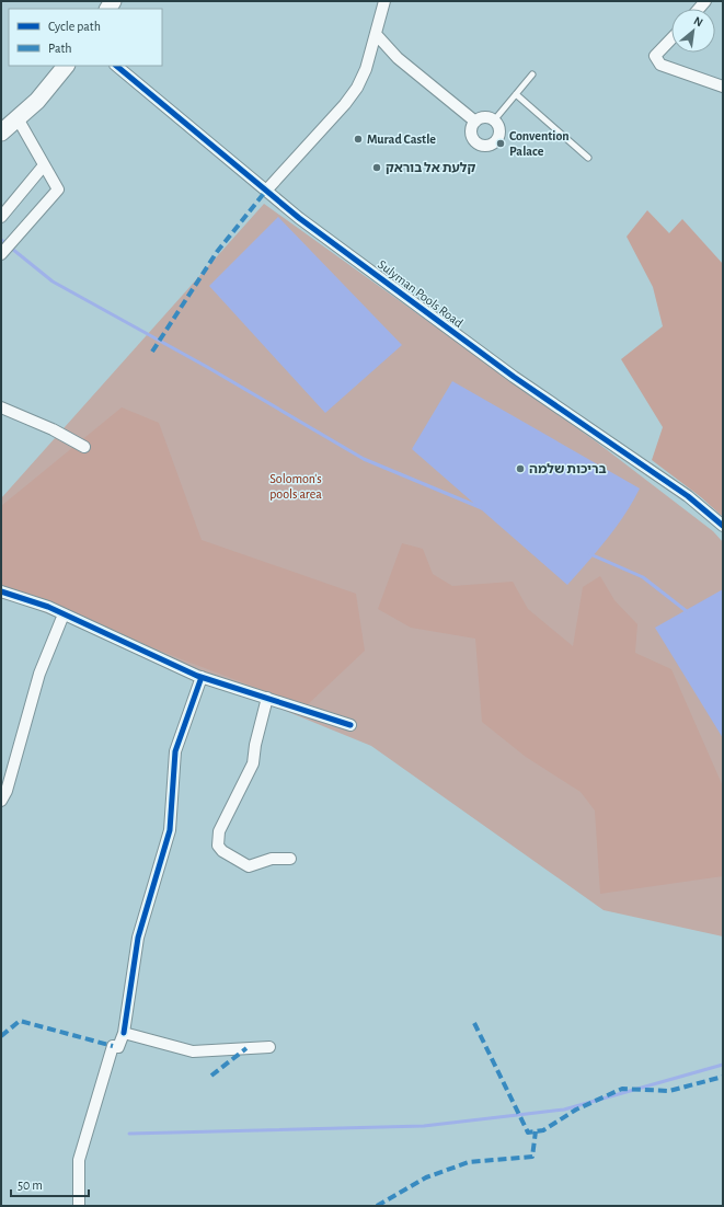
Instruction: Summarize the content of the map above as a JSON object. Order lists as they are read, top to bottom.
{
  "streets": {
    "street": ["Sulyman Pools Road"]
  },
  "parks": ["Solomon's pools area"],
  "places": [
    "Murad Castle",
    "Convention Palace",
    "קלעת אל בוראק",
    "בריכות שלמה"
  ],
  "legend": ["Cycle path", "Path"],
  "scale_bar": "50 m",
  "north": "top right"
}
